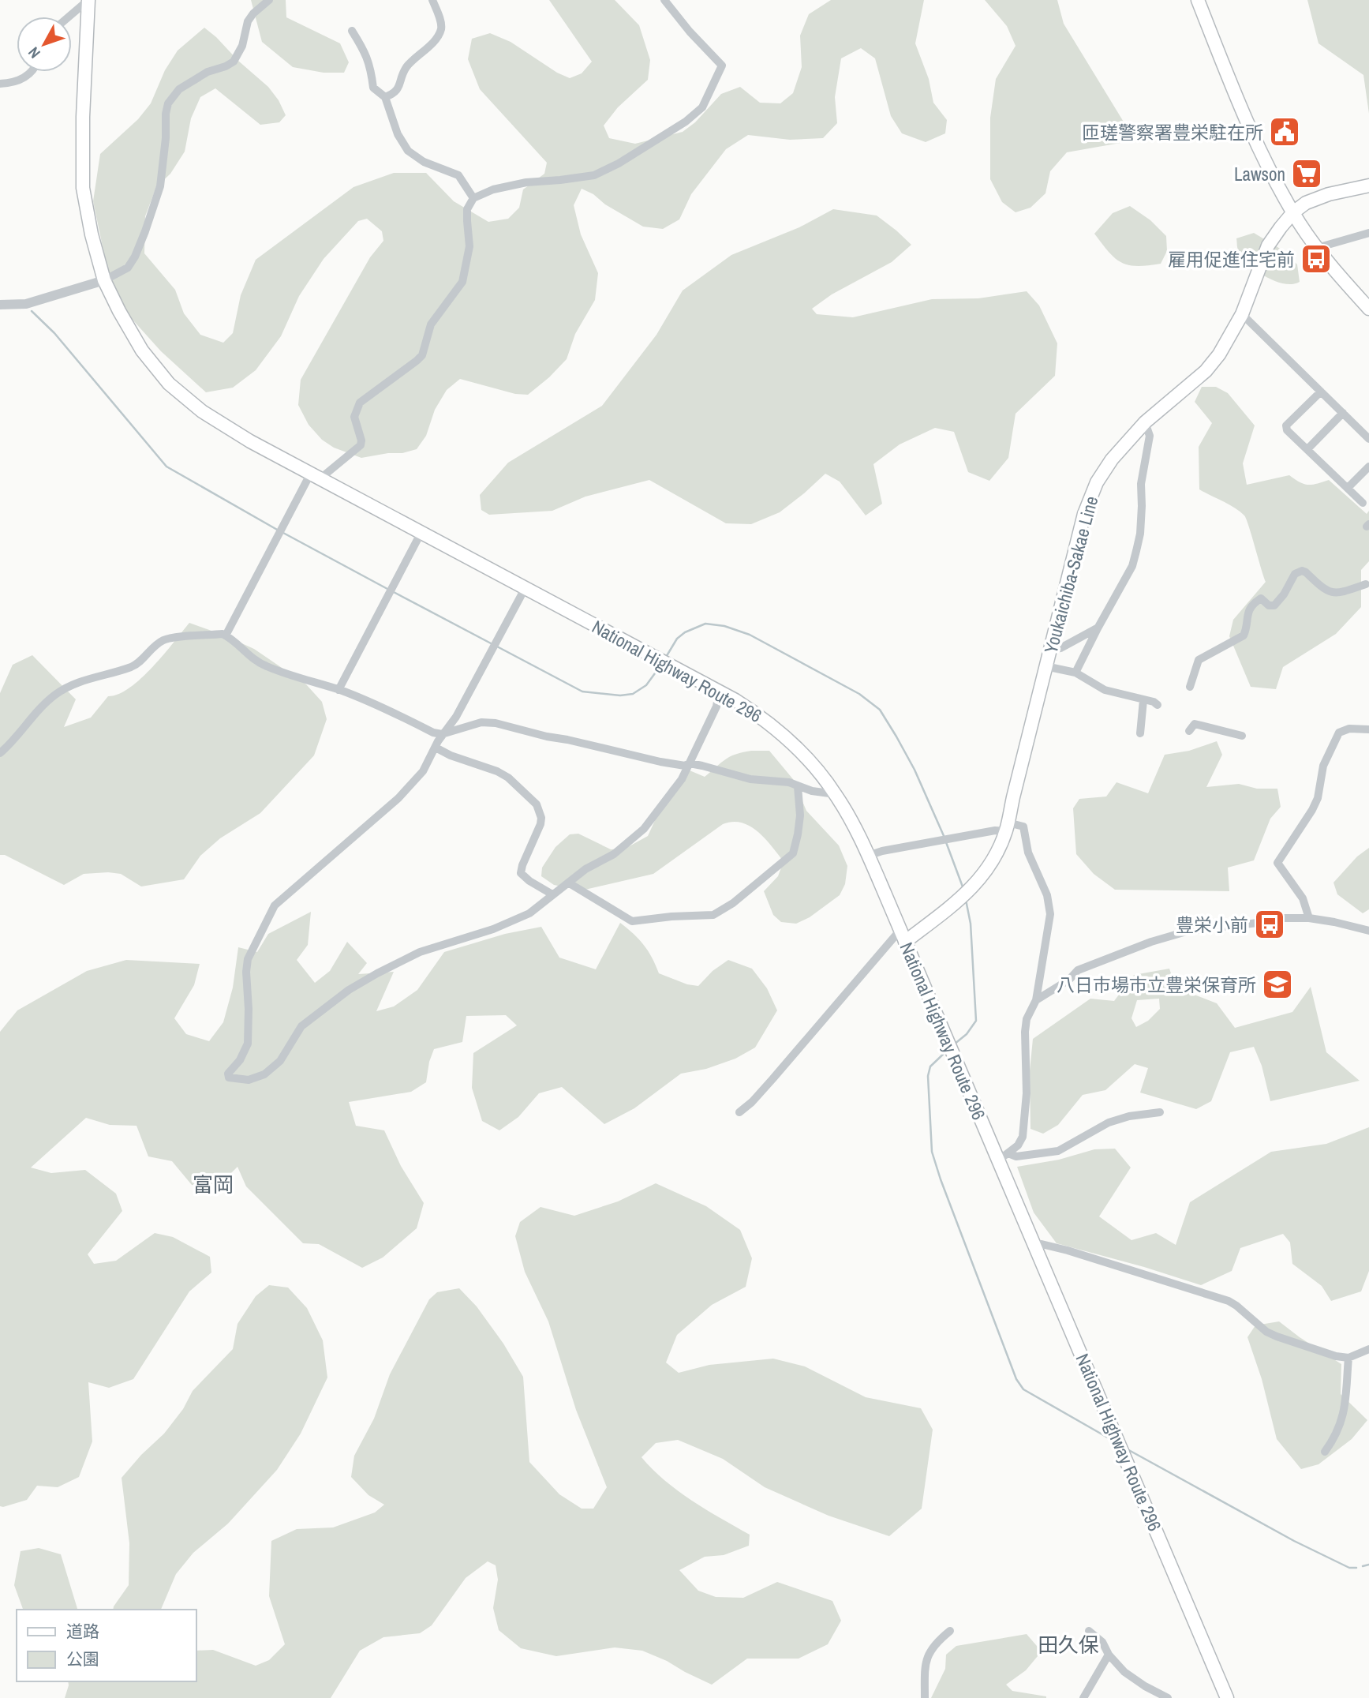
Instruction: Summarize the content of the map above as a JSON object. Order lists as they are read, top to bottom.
{
  "streets": {
    "main road": ["Youkaichiba-Sakae Line", "National Highway Route 296"]
  },
  "crossings": [
    ["Youkaichiba-Sakae Line", "National Highway Route 296"]
  ],
  "districts": ["富岡", "田久保"],
  "places": {
    "public building": ["匝瑳警察署豊栄駐在所"],
    "supermarket": ["Lawson"],
    "bus stop": ["雇用促進住宅前", "豊栄小前"],
    "school or university": ["八日市場市立豊栄保育所"]
  },
  "legend": ["道路", "公園"],
  "north": "bottom left"
}
